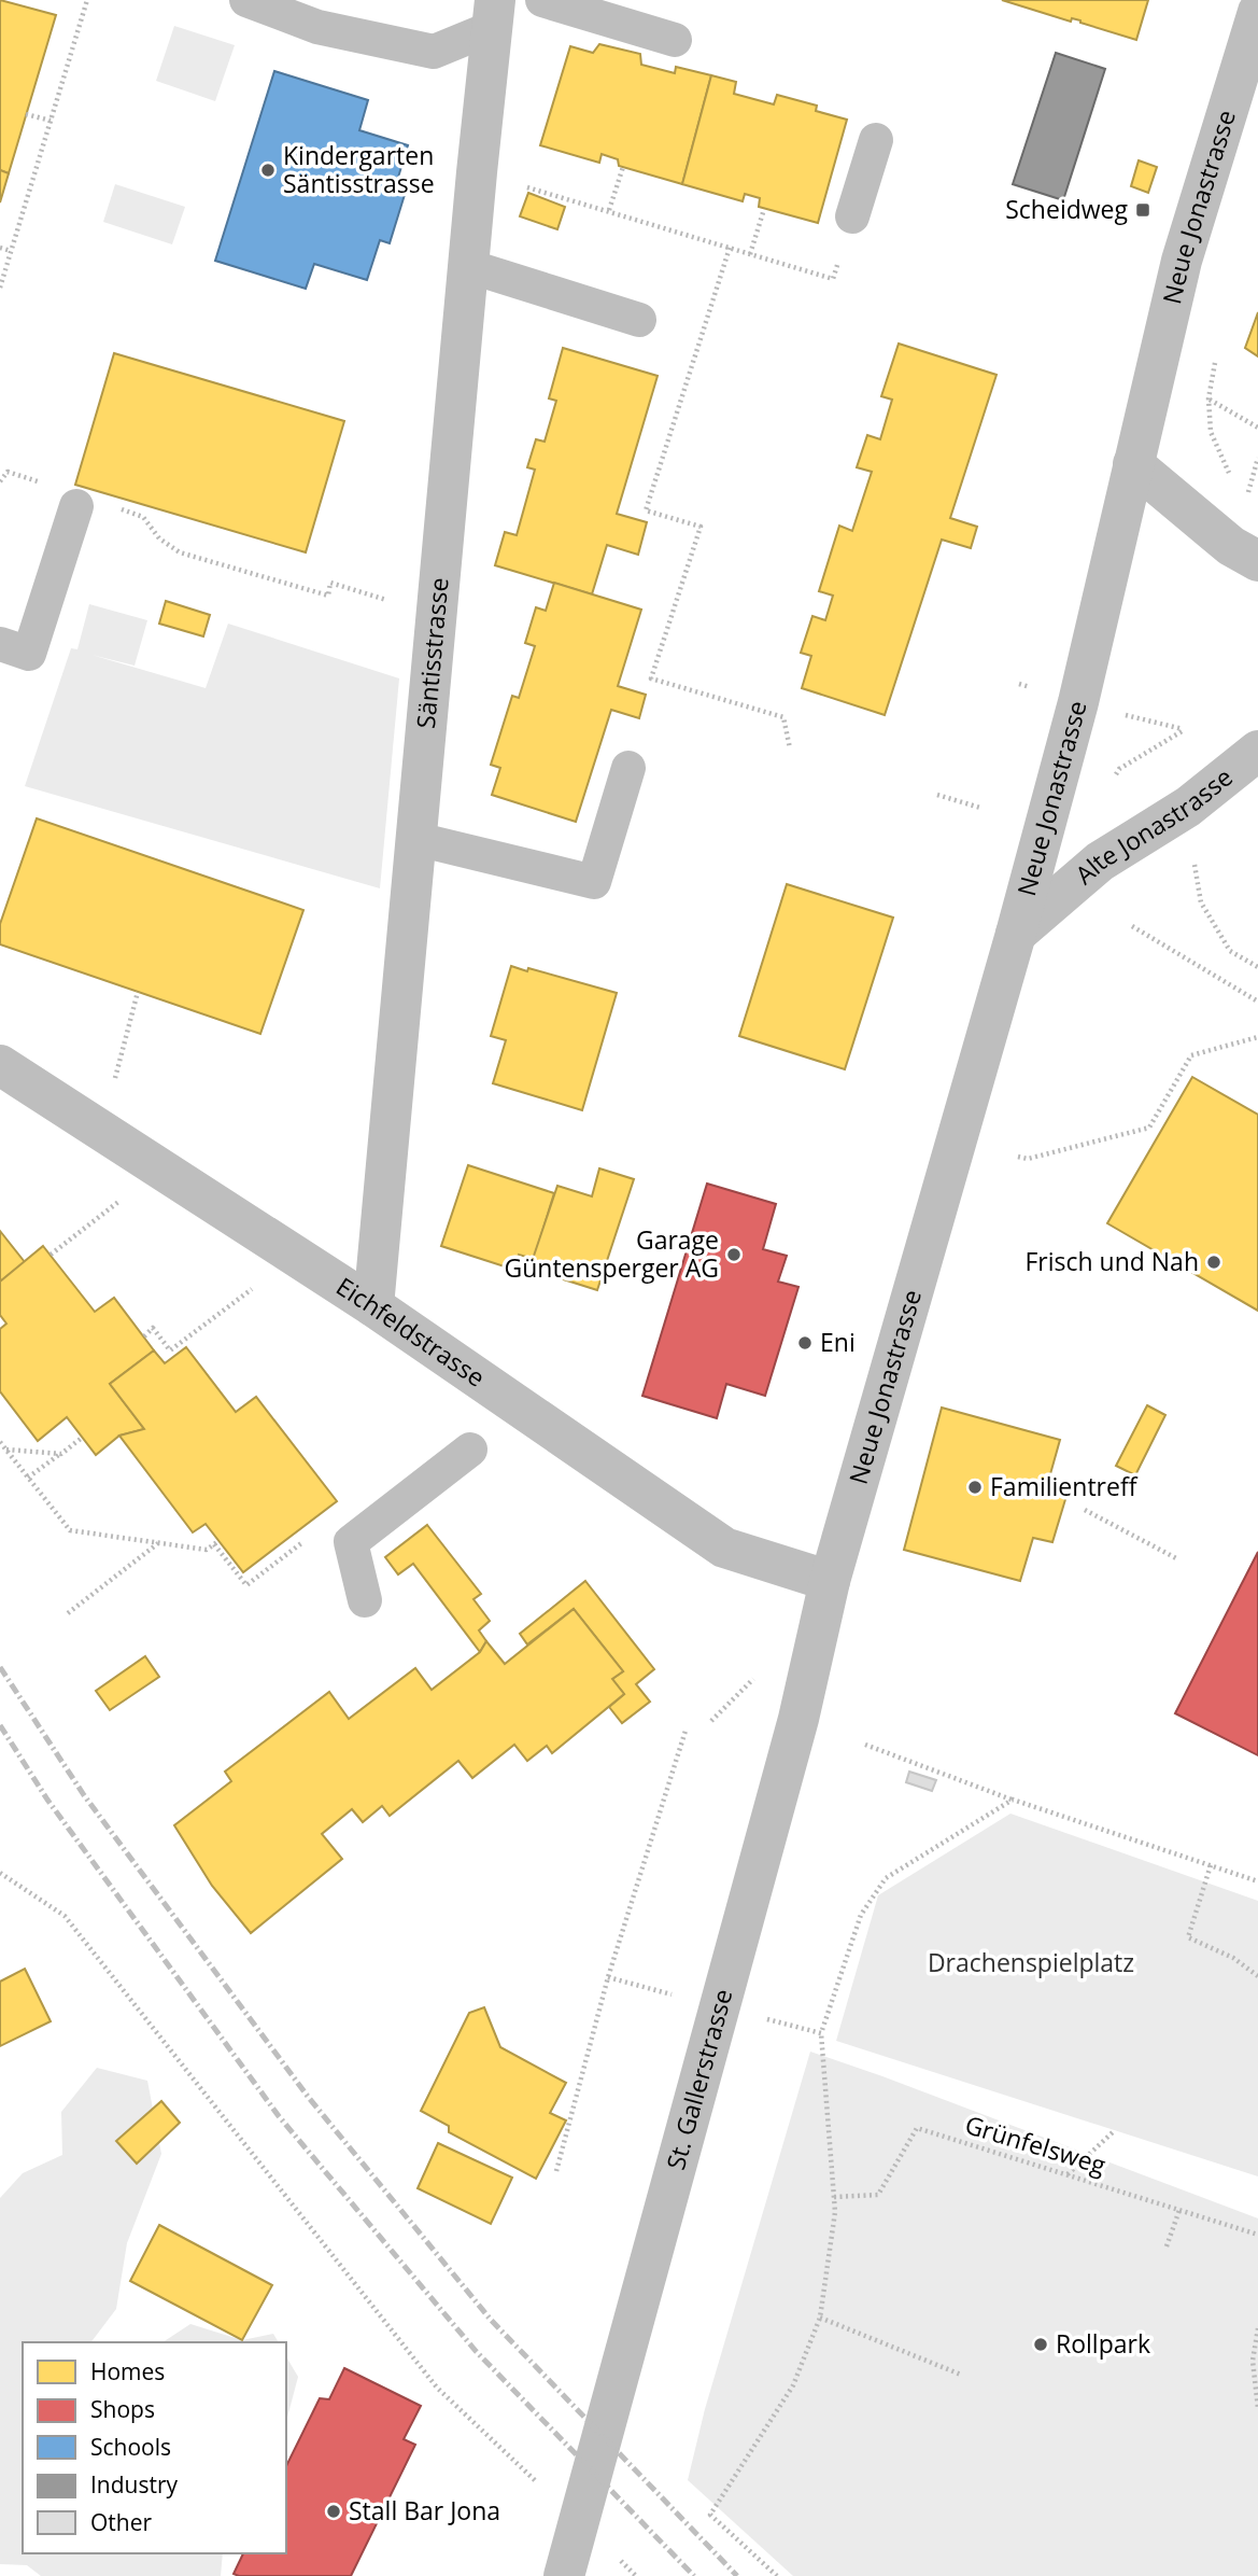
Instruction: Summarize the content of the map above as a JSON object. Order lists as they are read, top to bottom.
{
  "streets": {
    "main road": [
      "Neue Jonastrasse",
      "Säntisstrasse",
      "Alte Jonastrasse",
      "Eichfeldstrasse",
      "St. Gallerstrasse"
    ],
    "path": ["Grünfelsweg"]
  },
  "crossings": [
    ["Neue Jonastrasse", "Alte Jonastrasse"],
    ["Neue Jonastrasse", "Eichfeldstrasse"],
    ["Neue Jonastrasse", "St. Gallerstrasse"],
    ["Säntisstrasse", "Eichfeldstrasse"],
    ["Eichfeldstrasse", "St. Gallerstrasse"]
  ],
  "parks": ["Drachenspielplatz"],
  "places": {
    "other": [
      "Kindergarten Säntisstrasse",
      "Garage Güntensperger AG",
      "Frisch und Nah",
      "Eni",
      "Familientreff",
      "Rollpark",
      "Stall Bar Jona"
    ],
    "transit": ["Scheidweg"]
  },
  "legend": [
    "Homes",
    "Shops",
    "Schools",
    "Industry",
    "Other"
  ]
}
